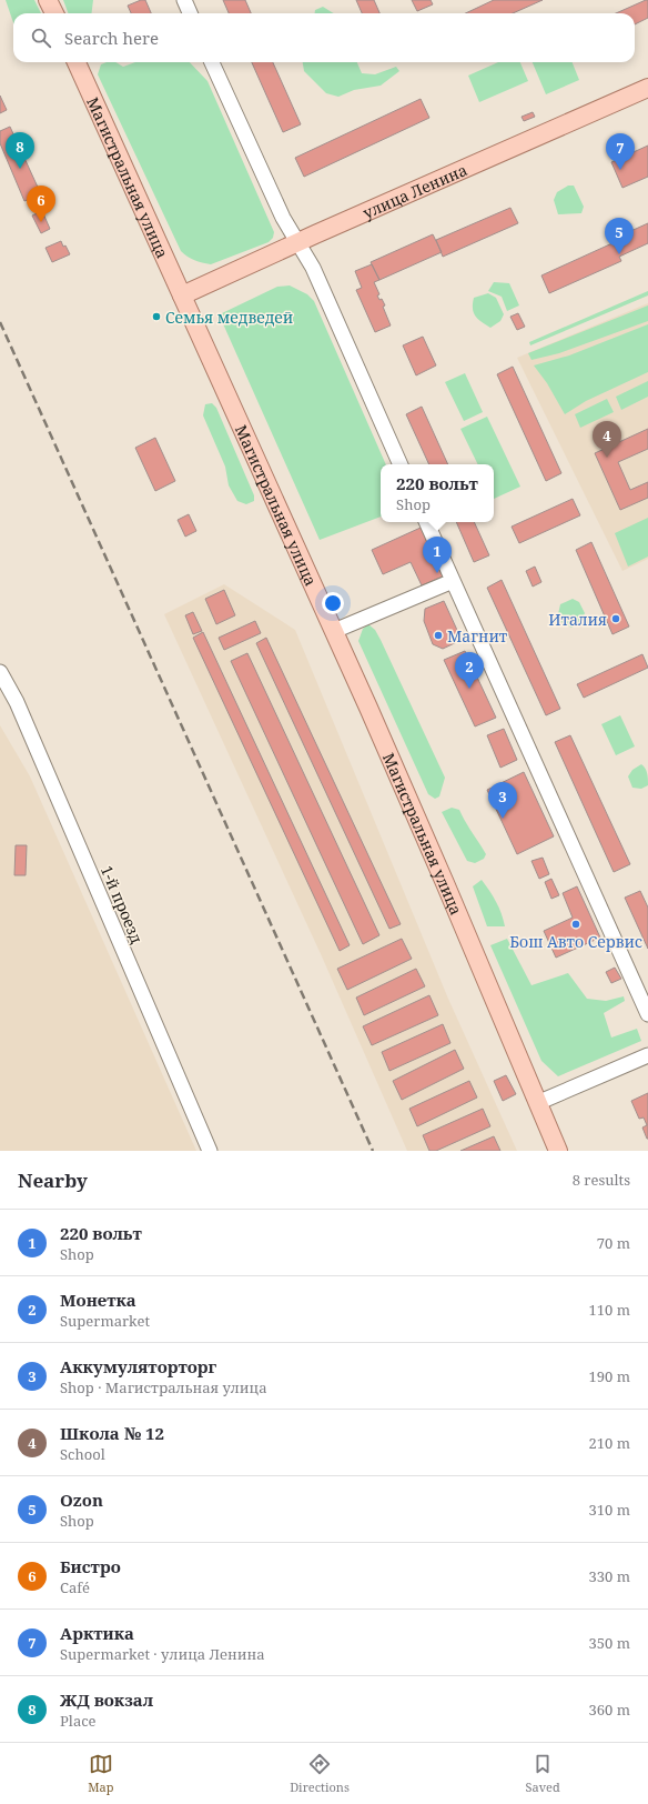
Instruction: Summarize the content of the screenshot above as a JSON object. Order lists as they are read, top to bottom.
{
  "streets": {
    "main road": ["Магистральная улица", "улица Ленина"],
    "street": ["1-й проезд"]
  },
  "crossings": [
    ["Магистральная улица", "улица Ленина"]
  ],
  "places": [
    "Семья медведей",
    "Италия",
    "Магнит",
    "Бош Авто Сервис"
  ],
  "page": {
    "search": "Search here",
    "pins": [
      "8",
      "7",
      "6",
      "5",
      "4",
      "1",
      "2",
      "3"
    ],
    "popup": ["220 вольт", "Shop"],
    "heading": ["Nearby", "8 results"],
    "list": [
      {
        "mark": "1",
        "name": "220 вольт",
        "note": "Shop",
        "value": "70 m"
      },
      {
        "mark": "2",
        "name": "Монетка",
        "note": "Supermarket",
        "value": "110 m"
      },
      {
        "mark": "3",
        "name": "Аккумуляторторг",
        "note": "Shop · Магистральная улица",
        "value": "190 m"
      },
      {
        "mark": "4",
        "name": "Школа № 12",
        "note": "School",
        "value": "210 m"
      },
      {
        "mark": "5",
        "name": "Ozon",
        "note": "Shop",
        "value": "310 m"
      },
      {
        "mark": "6",
        "name": "Бистро",
        "note": "Café",
        "value": "330 m"
      },
      {
        "mark": "7",
        "name": "Арктика",
        "note": "Supermarket · улица Ленина",
        "value": "350 m"
      },
      {
        "mark": "8",
        "name": "ЖД вокзал",
        "note": "Place",
        "value": "360 m"
      }
    ],
    "nav": ["Map", "Directions", "Saved"]
  }
}
